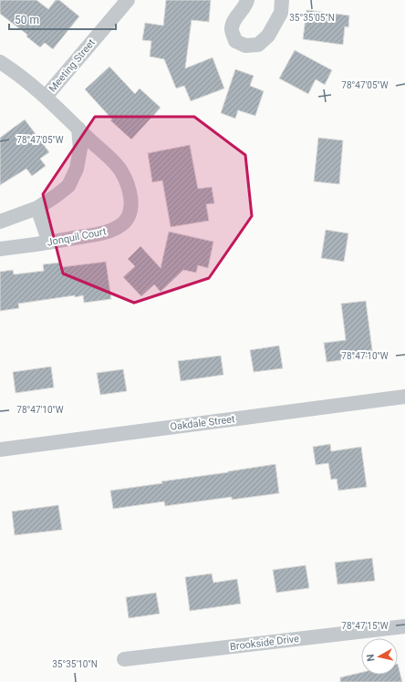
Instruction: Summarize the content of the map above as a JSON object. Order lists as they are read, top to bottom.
{
  "streets": {
    "street": [
      "Meeting Street",
      "Jonquil Court",
      "Oakdale Street",
      "Brookside Drive"
    ]
  },
  "crossings": [
    ["Meeting Street", "Jonquil Court"]
  ],
  "scale_bar": "50 m",
  "north": "left",
  "coordinates": [
    "35°35'05\"N",
    "78°47'05\"W",
    "78°47'10\"W",
    "78°47'15\"W",
    "35°35'10\"N"
  ]
}
